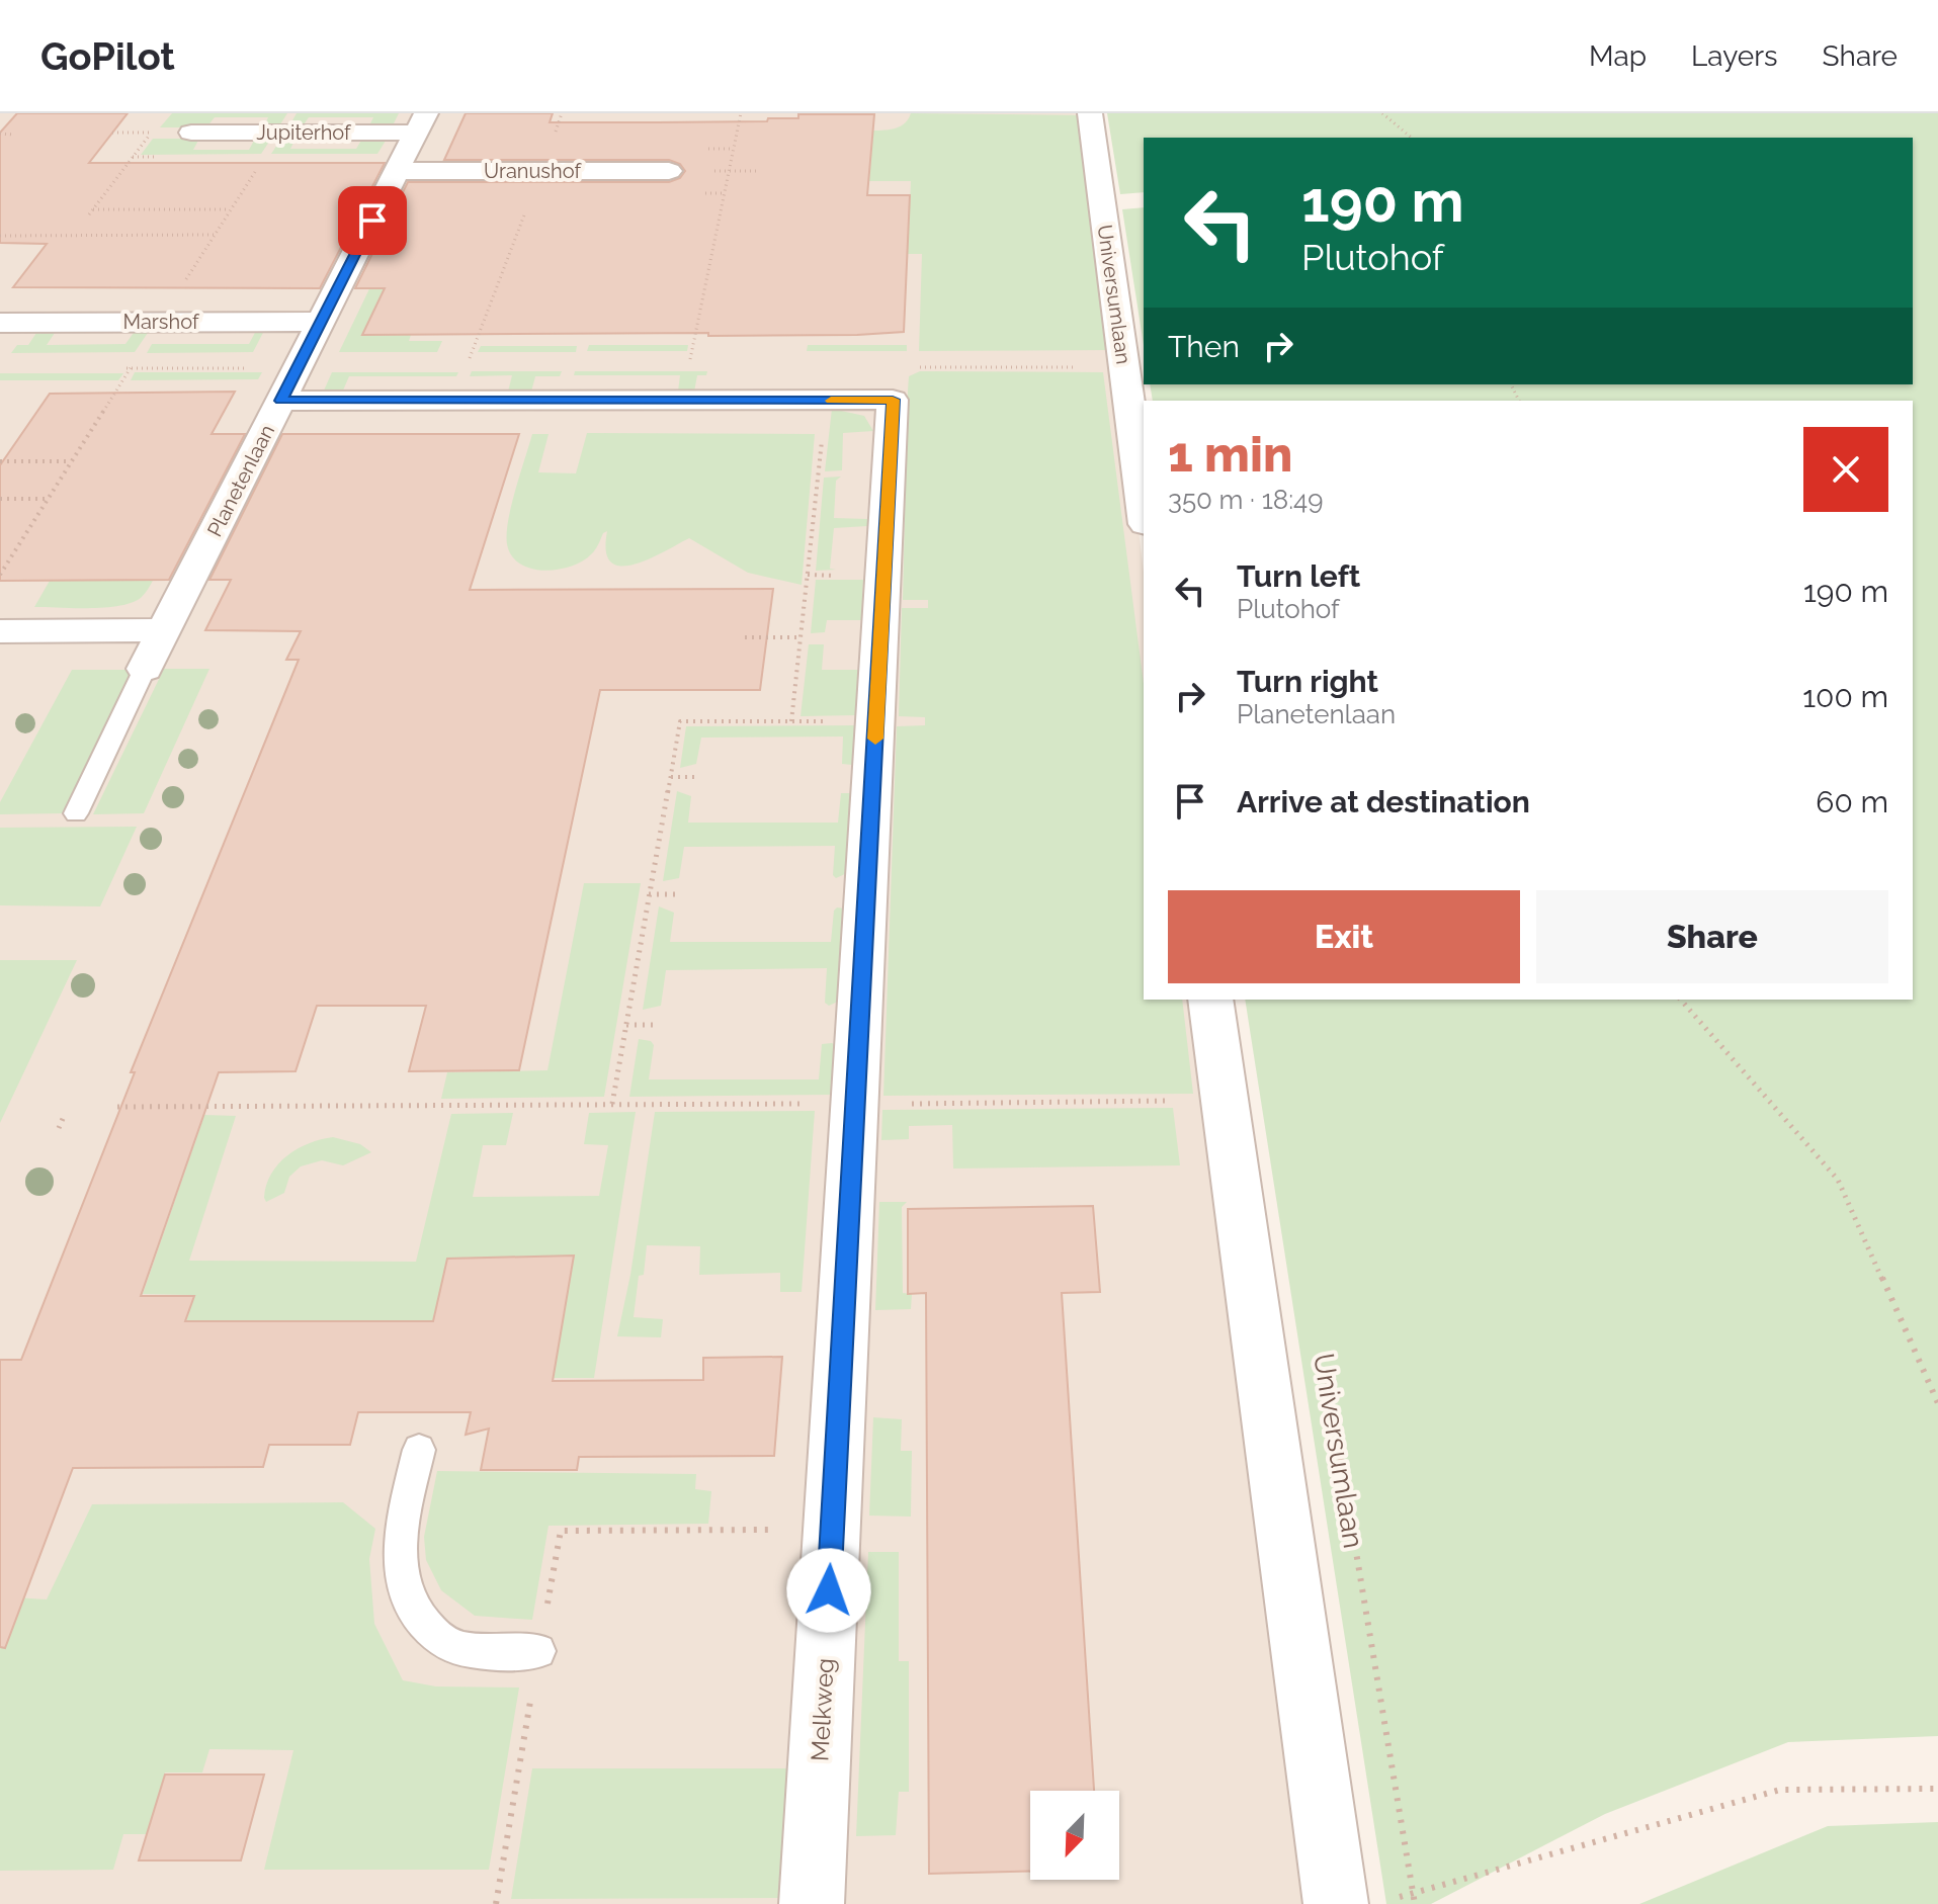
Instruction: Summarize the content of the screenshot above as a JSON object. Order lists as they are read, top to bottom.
{
  "streets": {
    "street": [
      "Jupiterhof",
      "Uranushof",
      "Universumlaan",
      "Marshof",
      "Planetenlaan",
      "Melkweg"
    ]
  },
  "crossings": [
    ["Jupiterhof", "Planetenlaan"],
    ["Uranushof", "Planetenlaan"],
    ["Marshof", "Planetenlaan"]
  ],
  "north": "bottom left",
  "page": {
    "header": "GoPilot",
    "nav": ["Map", "Layers", "Share"],
    "turn": ["190 m", "Plutohof"],
    "then": "Then",
    "heading": ["1 min", "350 m · 18:49"],
    "list": [
      {
        "name": "Turn left",
        "note": "Plutohof",
        "value": "190 m"
      },
      {
        "name": "Turn right",
        "note": "Planetenlaan",
        "value": "100 m"
      },
      {
        "name": "Arrive at destination",
        "value": "60 m"
      }
    ],
    "buttons": ["Exit", "Share"]
  }
}
